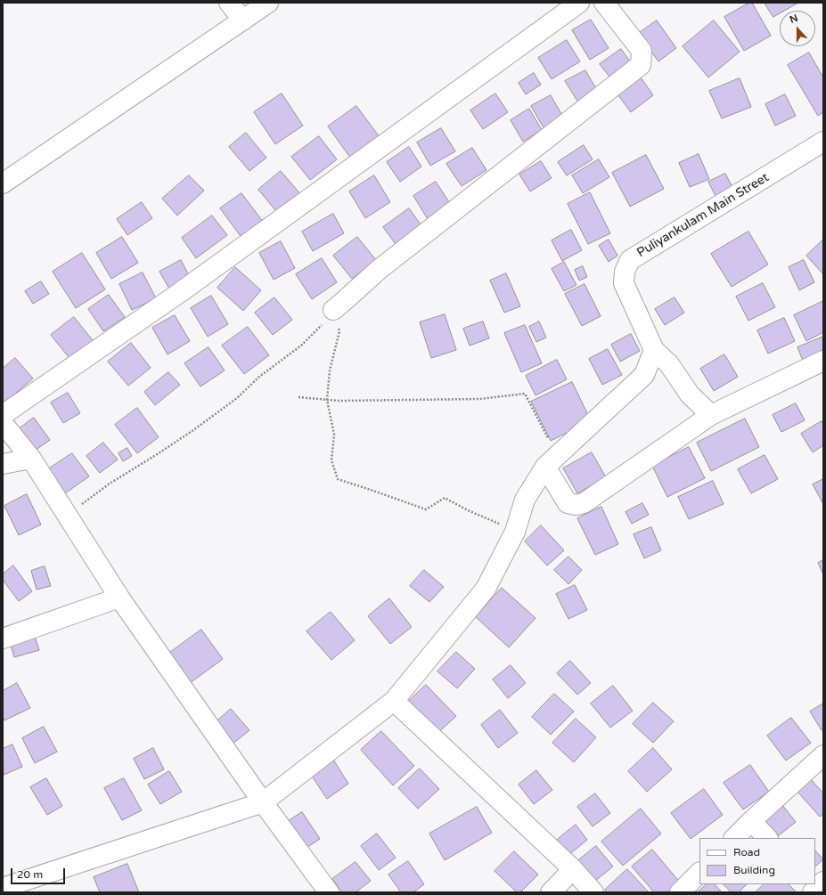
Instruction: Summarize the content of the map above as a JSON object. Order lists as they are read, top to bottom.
{
  "streets": {
    "street": ["Puliyankulam Main Street"]
  },
  "legend": ["Road", "Building"],
  "scale_bar": "20 m",
  "north": "top"
}
